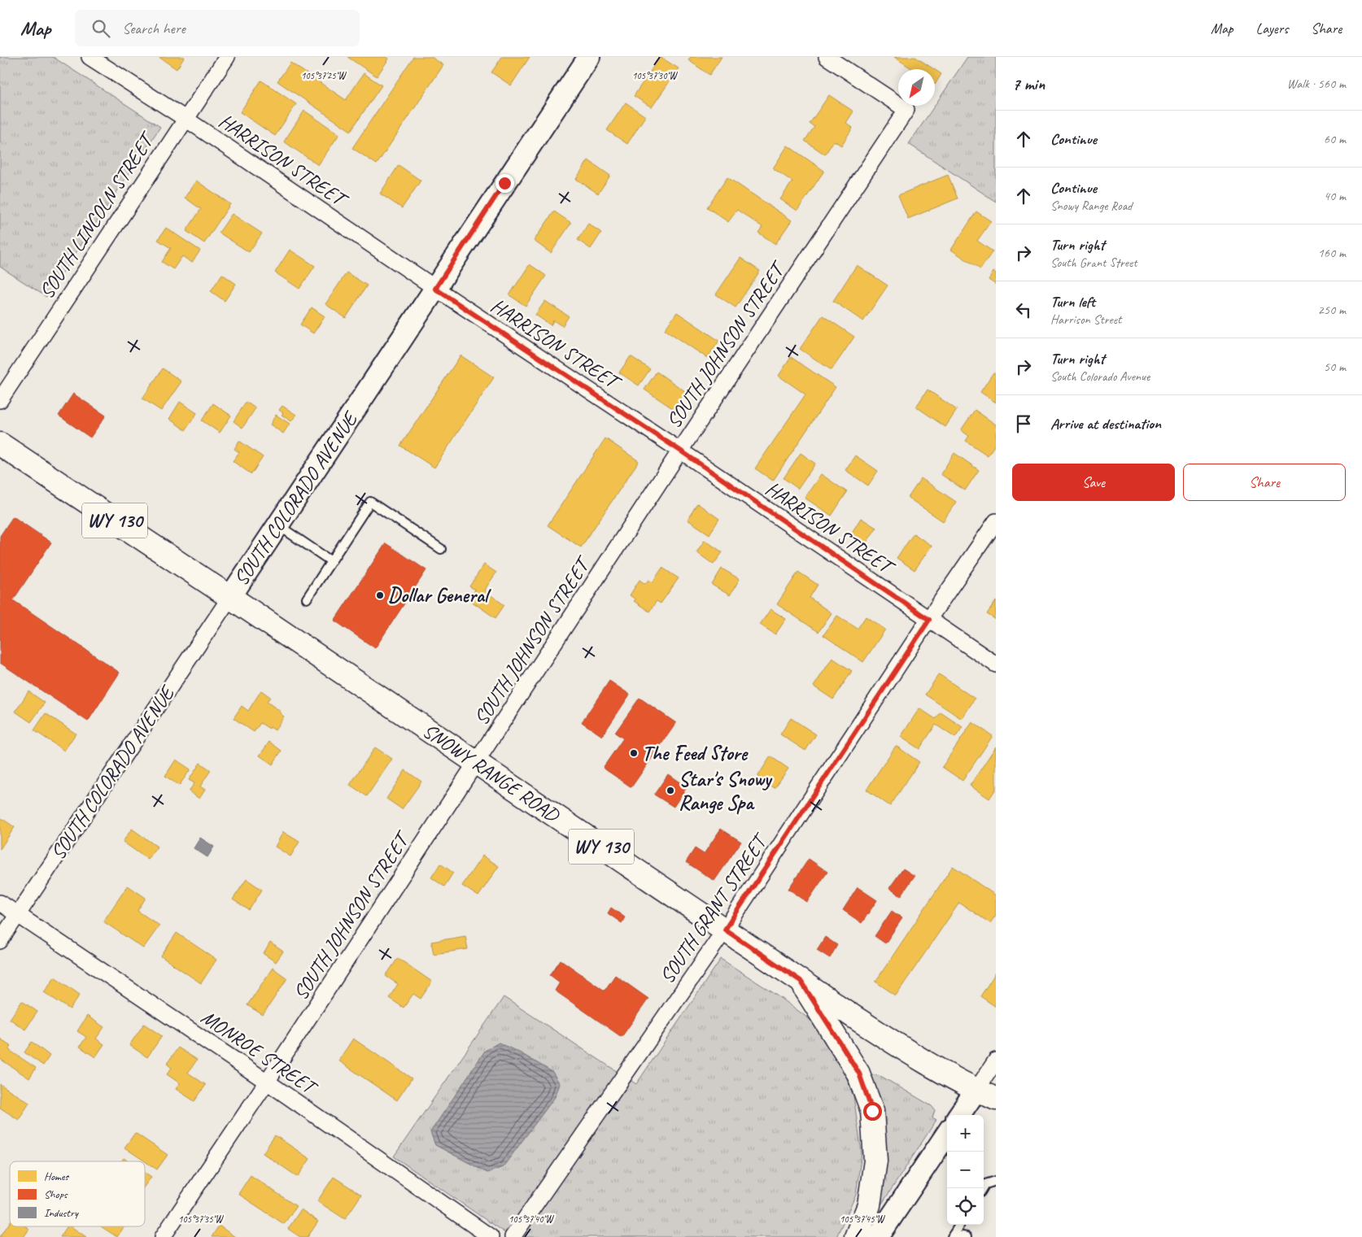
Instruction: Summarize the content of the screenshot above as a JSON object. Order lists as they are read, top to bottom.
{
  "streets": {
    "main road": ["WY 130", "SNOWY RANGE ROAD"],
    "street": [
      "HARRISON STREET",
      "SOUTH LINCOLN STREET",
      "SOUTH JOHNSON STREET",
      "SOUTH COLORADO AVENUE",
      "SOUTH GRANT STREET",
      "MONROE STREET"
    ]
  },
  "crossings": [
    ["HARRISON STREET", "SOUTH LINCOLN STREET"],
    ["HARRISON STREET", "SOUTH JOHNSON STREET"],
    ["HARRISON STREET", "SOUTH COLORADO AVENUE"],
    ["HARRISON STREET", "SOUTH GRANT STREET"],
    ["SOUTH JOHNSON STREET", "SNOWY RANGE ROAD"],
    ["SOUTH JOHNSON STREET", "MONROE STREET"],
    ["SOUTH COLORADO AVENUE", "SNOWY RANGE ROAD"],
    ["SOUTH COLORADO AVENUE", "MONROE STREET"],
    ["WY 130", "SNOWY RANGE ROAD"],
    ["SNOWY RANGE ROAD", "SOUTH GRANT STREET"]
  ],
  "places": ["Dollar General", "The Feed Store", "Star's Snowy Range Spa"],
  "legend": ["Homes", "Shops", "Industry"],
  "north": "bottom left",
  "page": {
    "header": "Map",
    "search": "Search here",
    "nav": ["Map", "Layers", "Share"],
    "heading": ["7 min", "Walk · 560 m"],
    "list": [
      ["Continue", "60 m"],
      ["Continue", "Snowy Range Road", "40 m"],
      ["Turn right", "South Grant Street", "160 m"],
      ["Turn left", "Harrison Street", "250 m"],
      ["Turn right", "South Colorado Avenue", "50 m"],
      "Arrive at destination"
    ],
    "buttons": ["Save", "Share"],
    "map_buttons": ["+", "−"]
  },
  "coordinates": [
    "105°37'25\"W",
    "105°37'30\"W",
    "105°37'35\"W",
    "105°37'40\"W",
    "105°37'45\"W"
  ]
}
